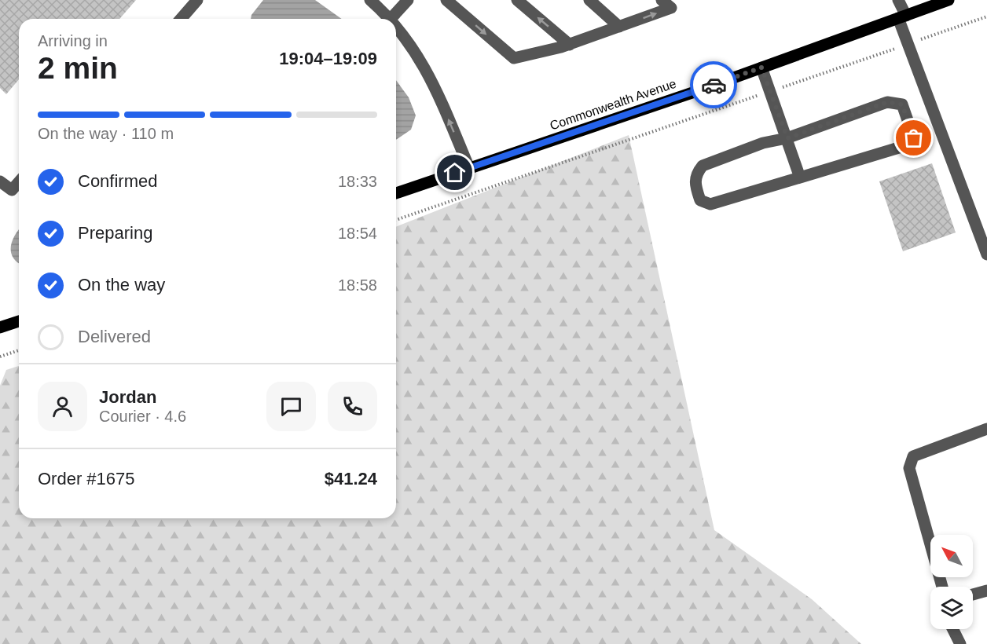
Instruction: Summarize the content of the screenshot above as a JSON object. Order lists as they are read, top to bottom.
{
  "streets": {
    "main road": ["Commonwealth Avenue"]
  },
  "north": "top left",
  "page": {
    "heading": ["2 min", "Arriving in", "19:04–19:09"],
    "panel": [
      "Jordan",
      "Courier · 4.6",
      "Order #1675",
      "$41.24"
    ],
    "bar": "On the way · 110 m",
    "list": [
      ["Confirmed", "18:33"],
      ["Preparing", "18:54"],
      ["On the way", "18:58"],
      "Delivered"
    ]
  }
}
